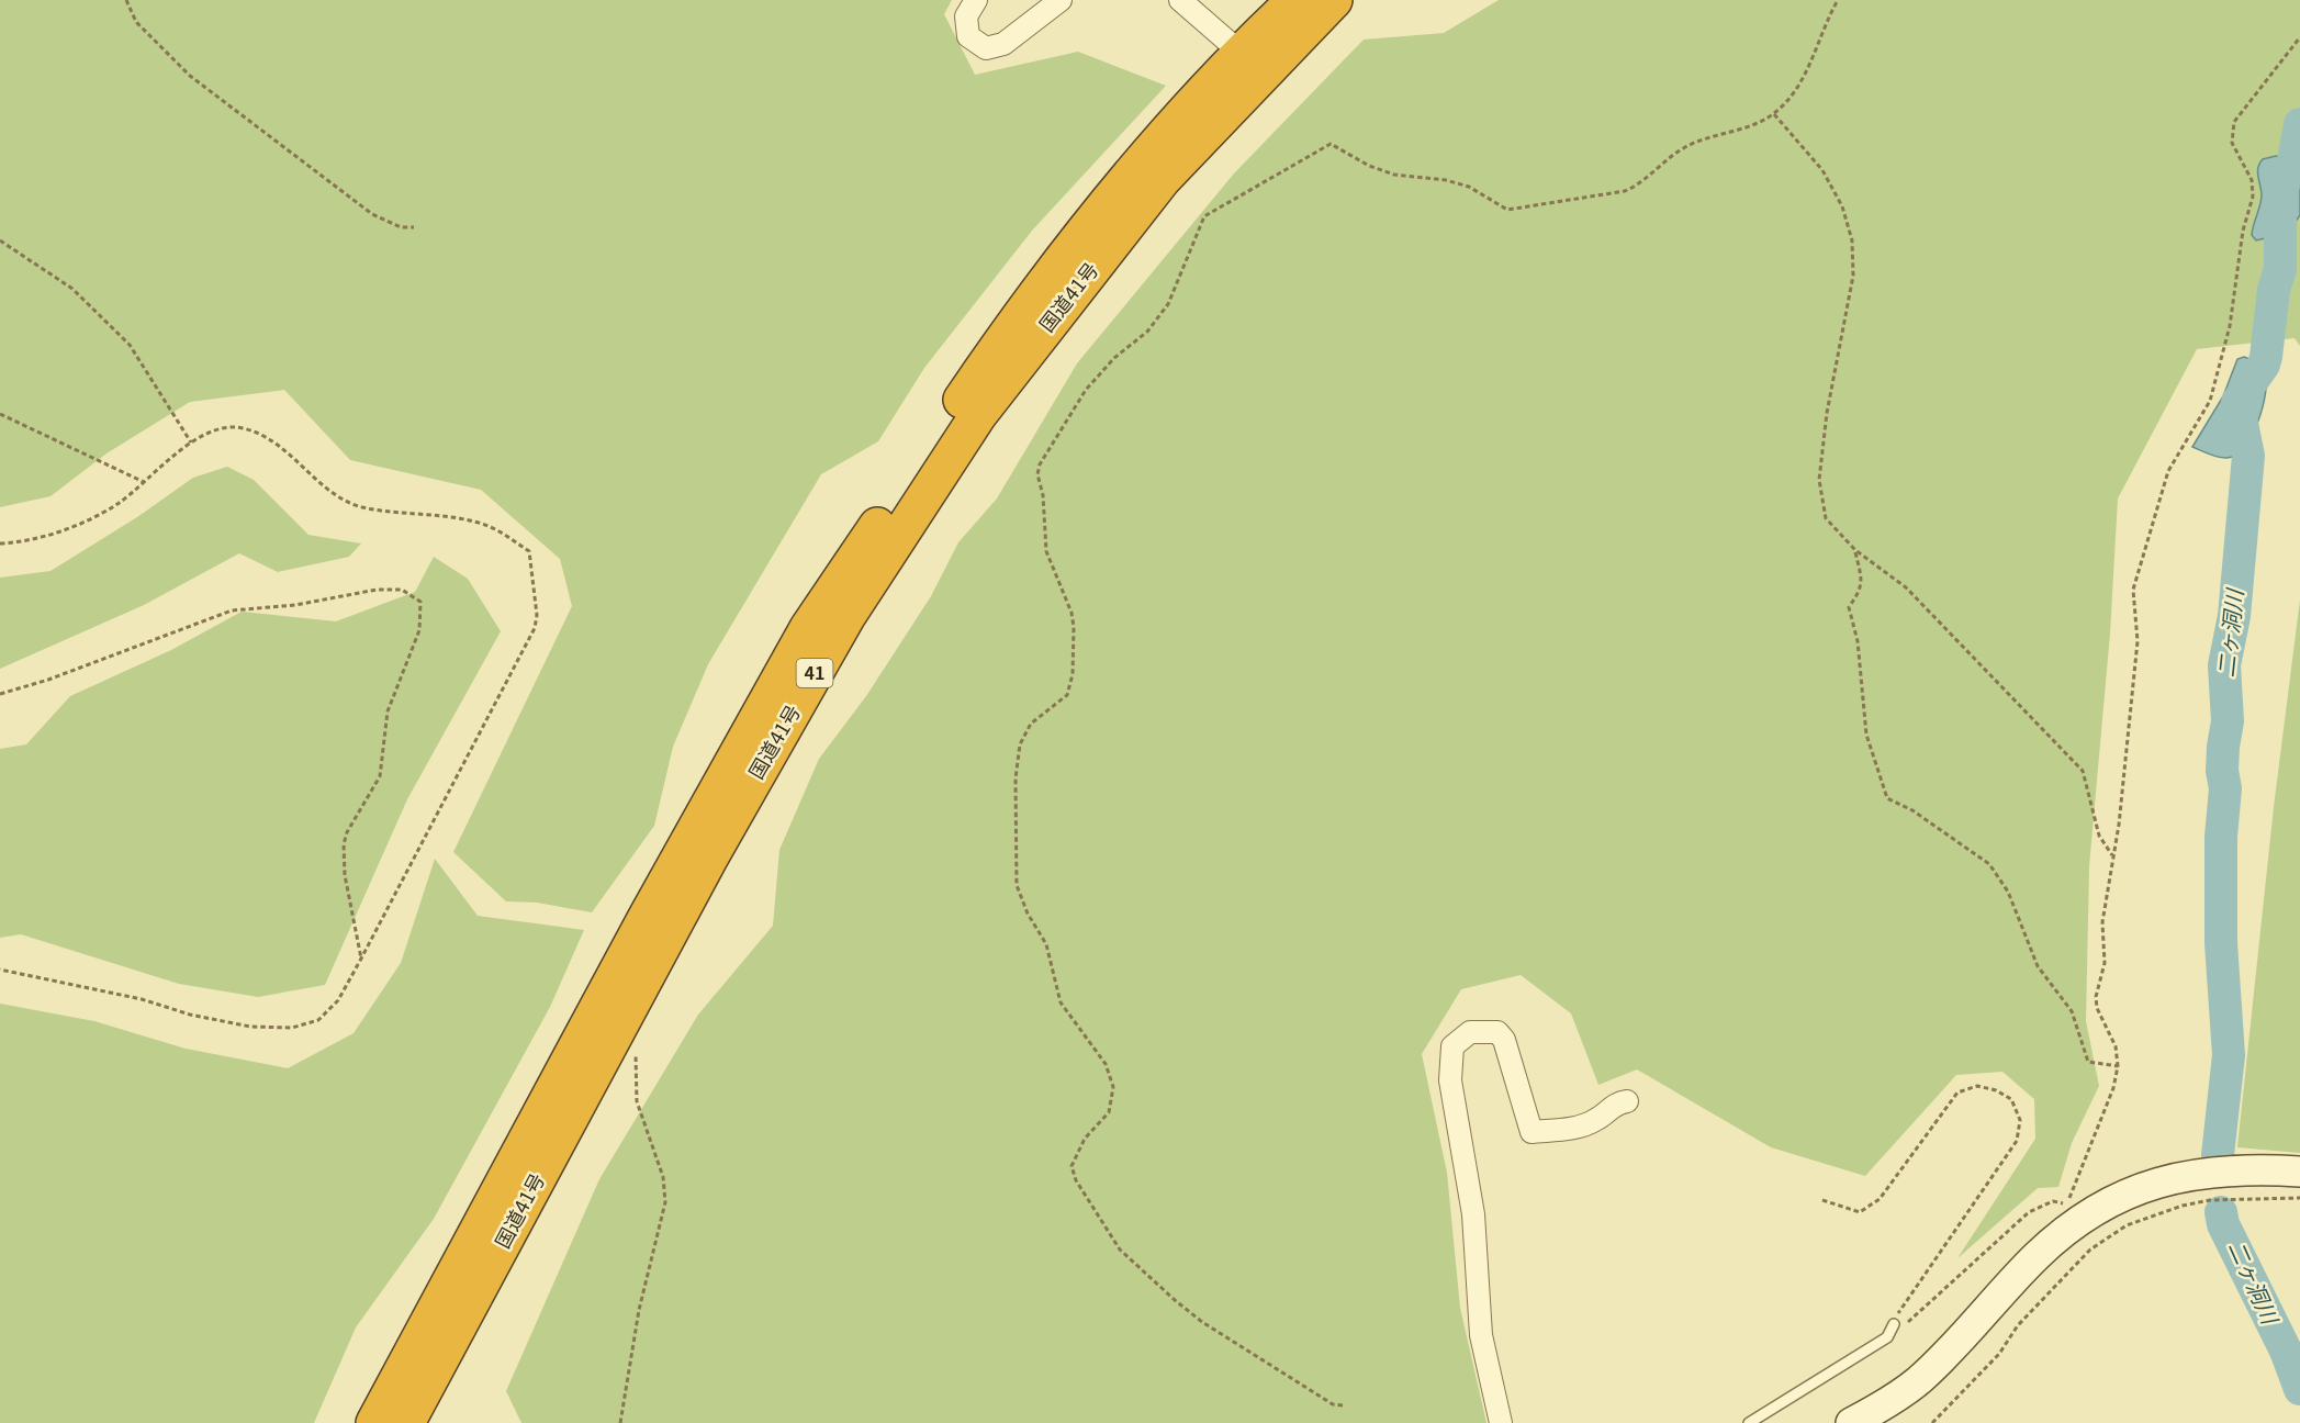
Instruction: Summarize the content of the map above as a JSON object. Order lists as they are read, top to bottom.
{
  "streets": {
    "highway": ["国道41号", "41"]
  },
  "water": ["二ヶ洞川"]
}
